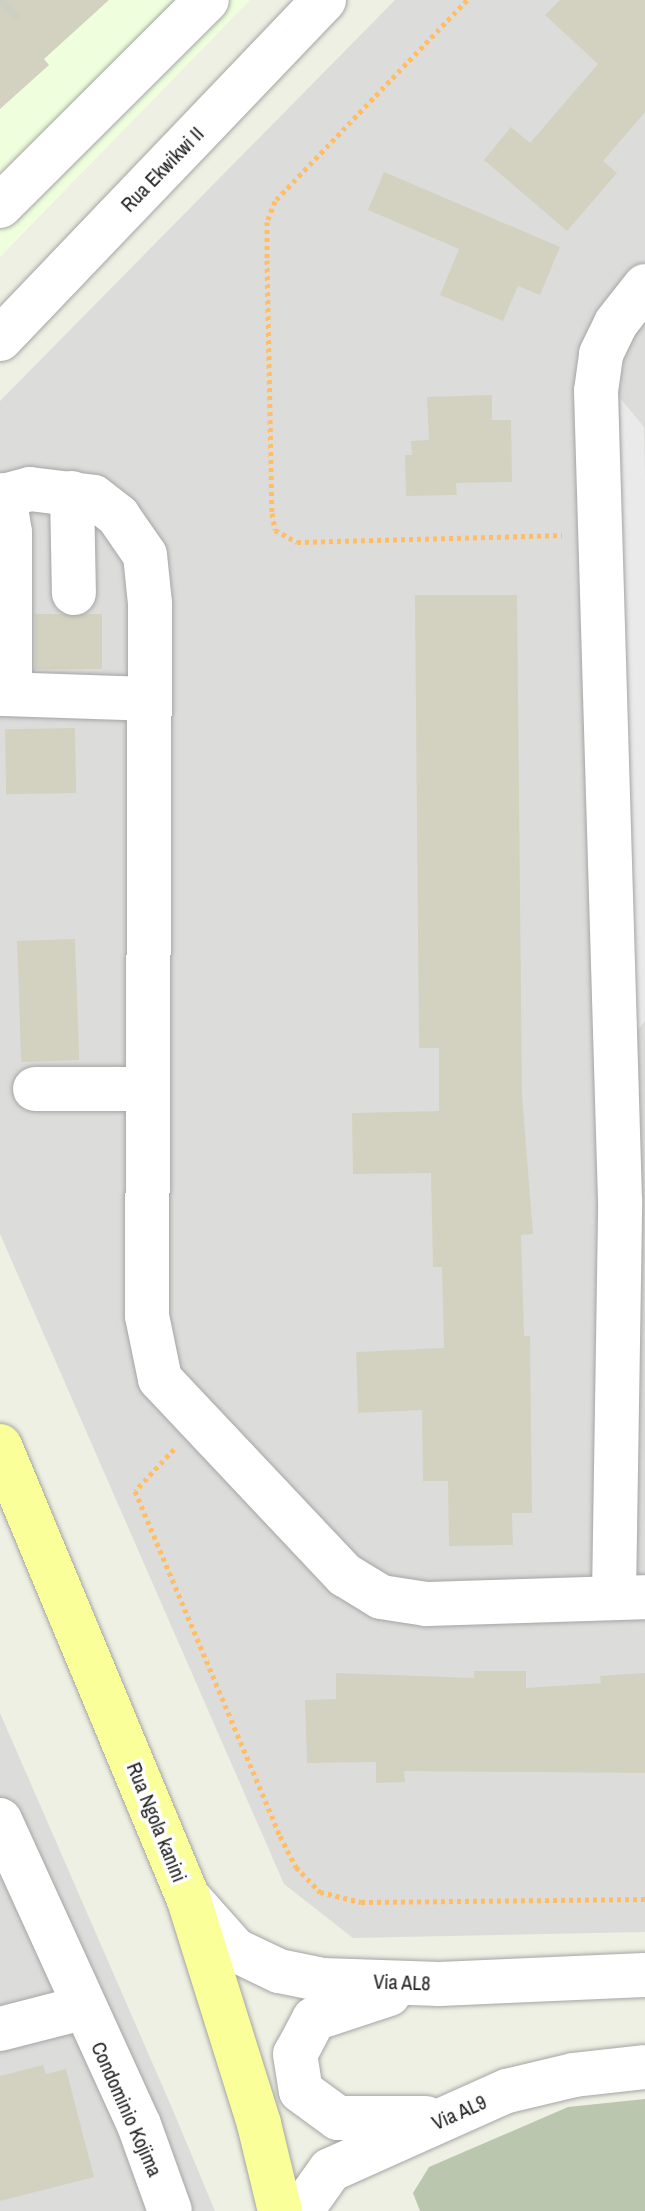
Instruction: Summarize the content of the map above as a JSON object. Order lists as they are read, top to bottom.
{
  "streets": {
    "main road": ["Rua Ngola kanini"],
    "street": [
      "Rua Ekwikwi II",
      "Via AL8",
      "Condominio Kojima",
      "Via AL9"
    ]
  },
  "crossings": [
    ["Rua Ngola kanini", "Via AL8"]
  ]
}
